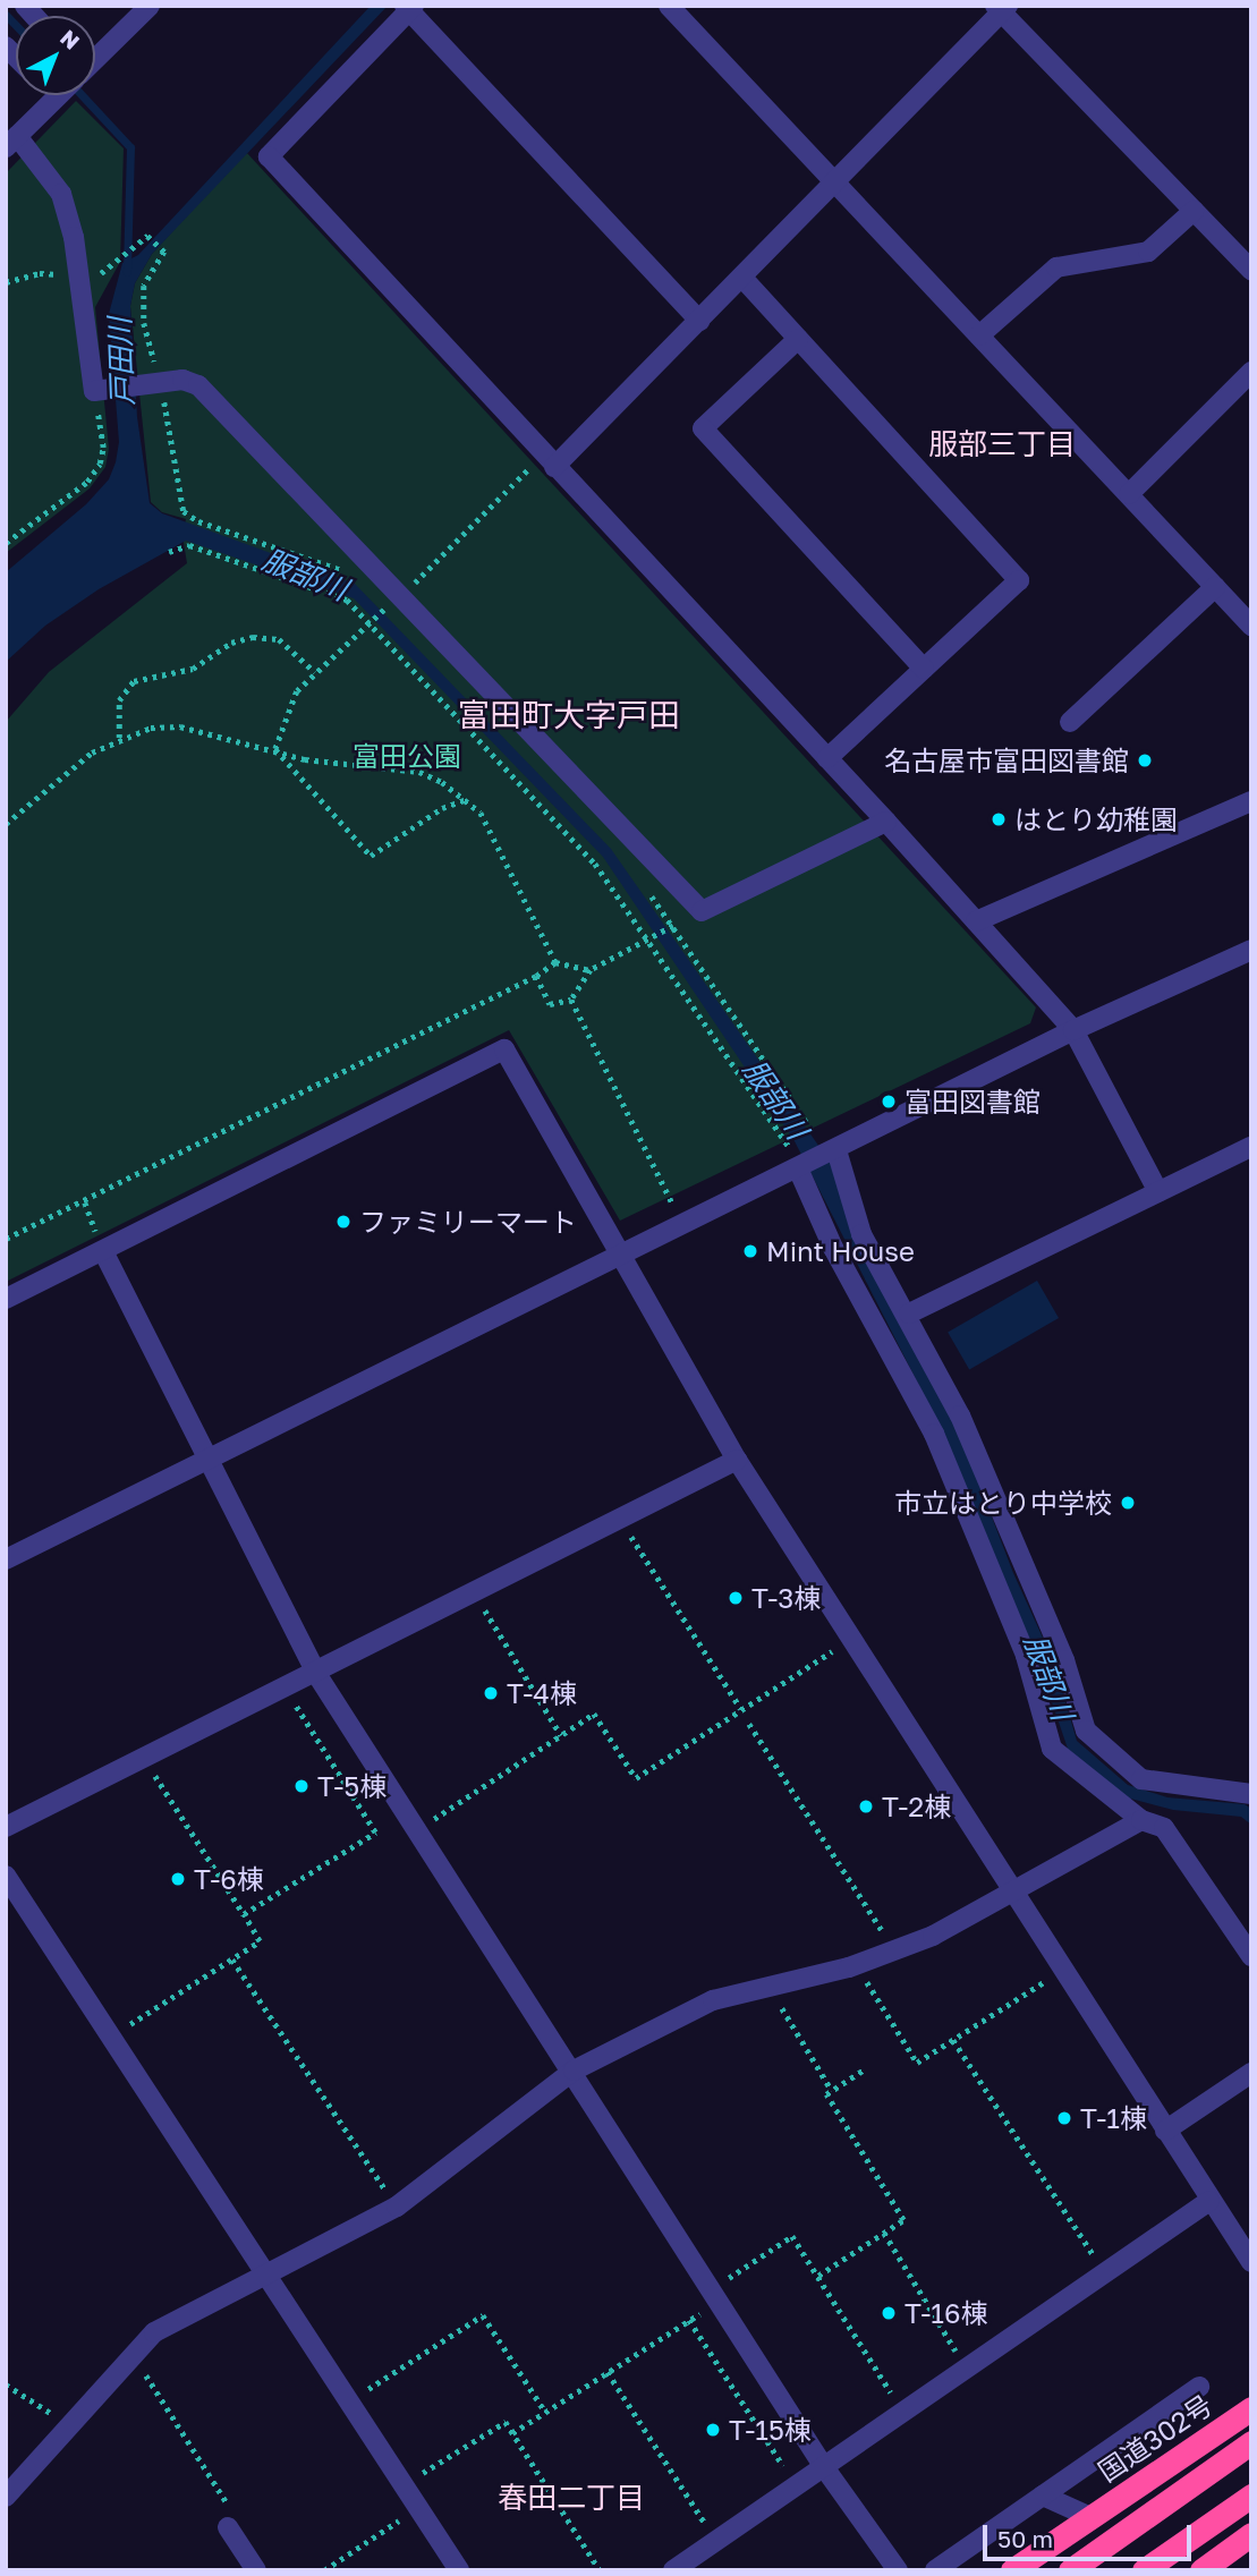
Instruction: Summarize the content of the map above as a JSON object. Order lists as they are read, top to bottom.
{
  "streets": {
    "highway": ["国道302号"]
  },
  "districts": ["服部三丁目", "富田町大字戸田", "春田二丁目"],
  "water": ["戸田川", "服部川"],
  "parks": ["富田公園"],
  "places": [
    "名古屋市富田図書館",
    "はとり幼稚園",
    "富田図書館",
    "ファミリーマート",
    "Mint House",
    "市立はとり中学校",
    "T-3棟",
    "T-4棟",
    "T-5棟",
    "T-2棟",
    "T-6棟",
    "T-1棟",
    "T-16棟",
    "T-15棟"
  ],
  "scale_bar": "50 m",
  "north": "top right"
}
